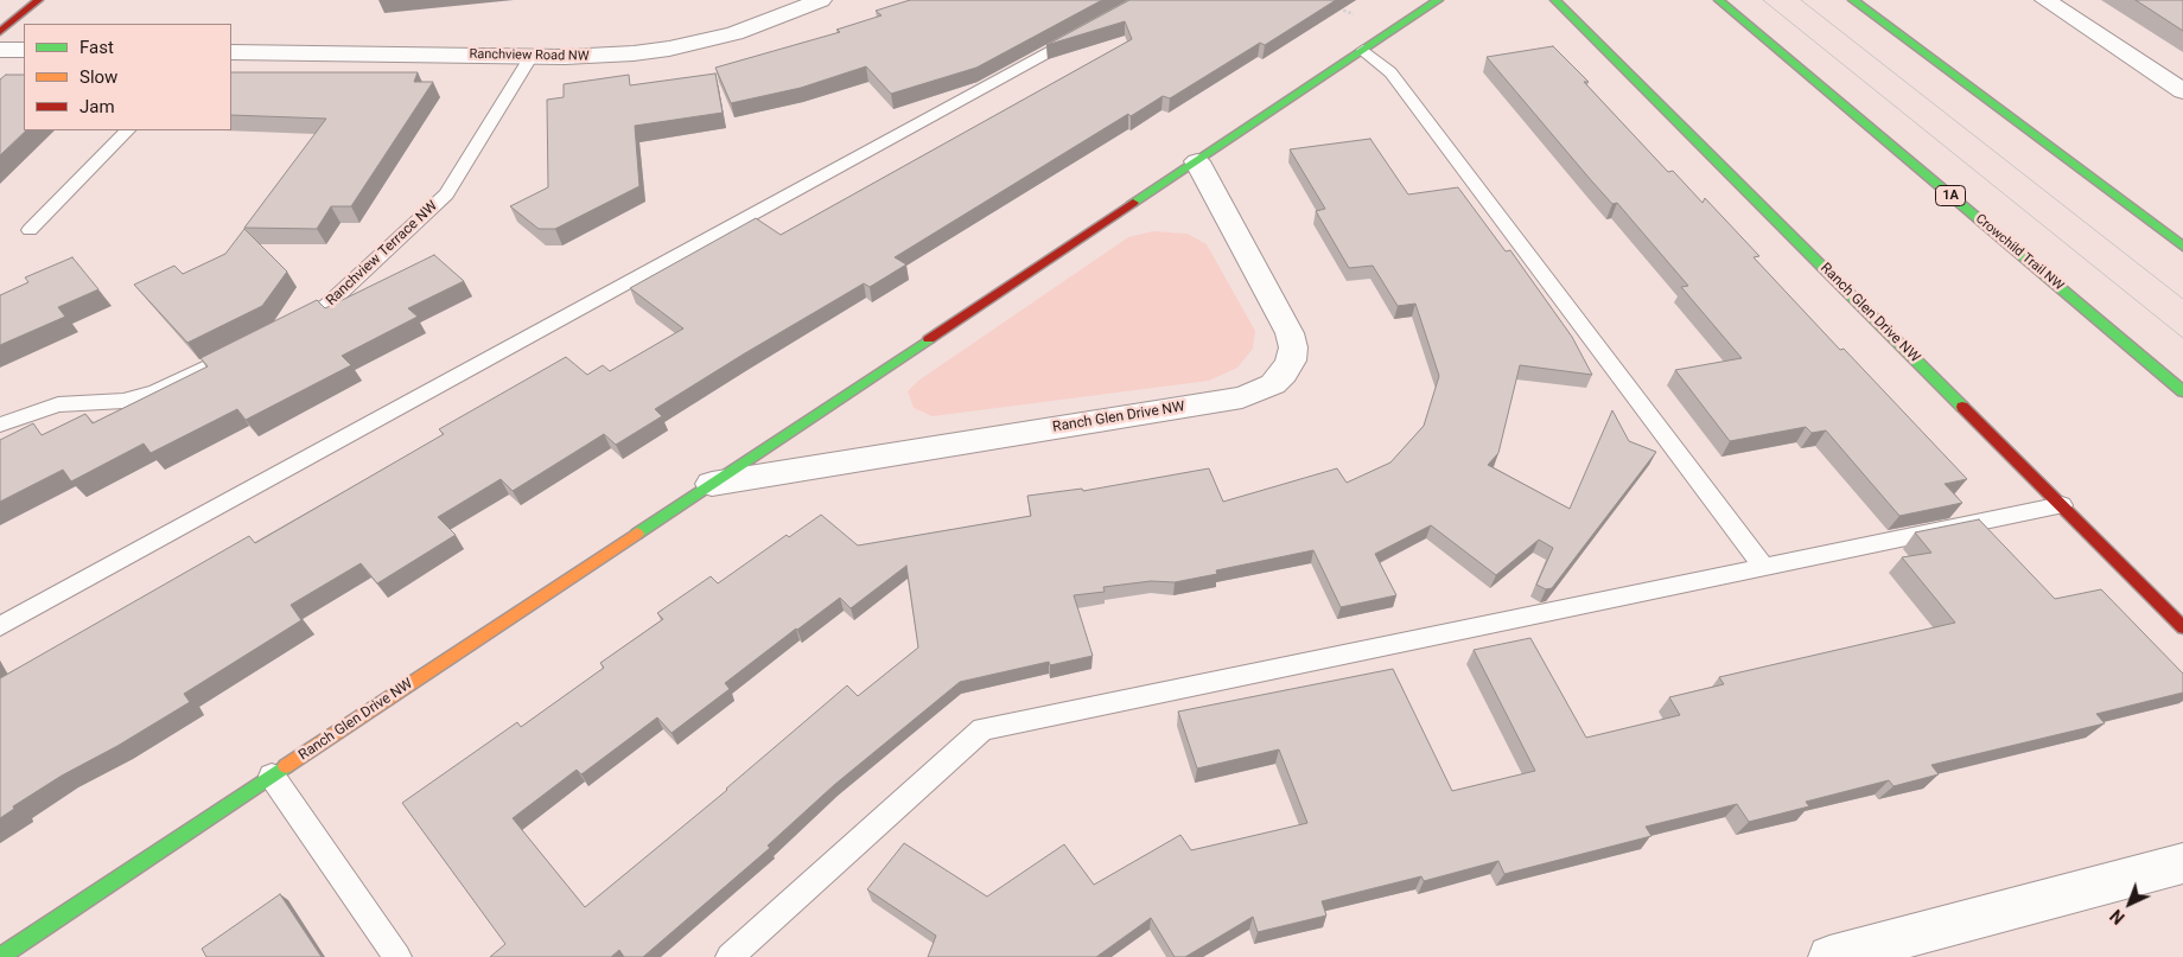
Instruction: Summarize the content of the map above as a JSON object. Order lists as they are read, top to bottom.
{
  "streets": {
    "main road": ["1A", "Crowchild Trail NW", "Ranch Glen Drive NW"],
    "street": ["Ranchview Road NW"],
    "lane": ["Ranchview Terrace NW"]
  },
  "crossings": [
    ["Ranchview Road NW", "Ranchview Terrace NW"]
  ],
  "legend": ["Fast", "Slow", "Jam"],
  "north": "bottom left"
}
